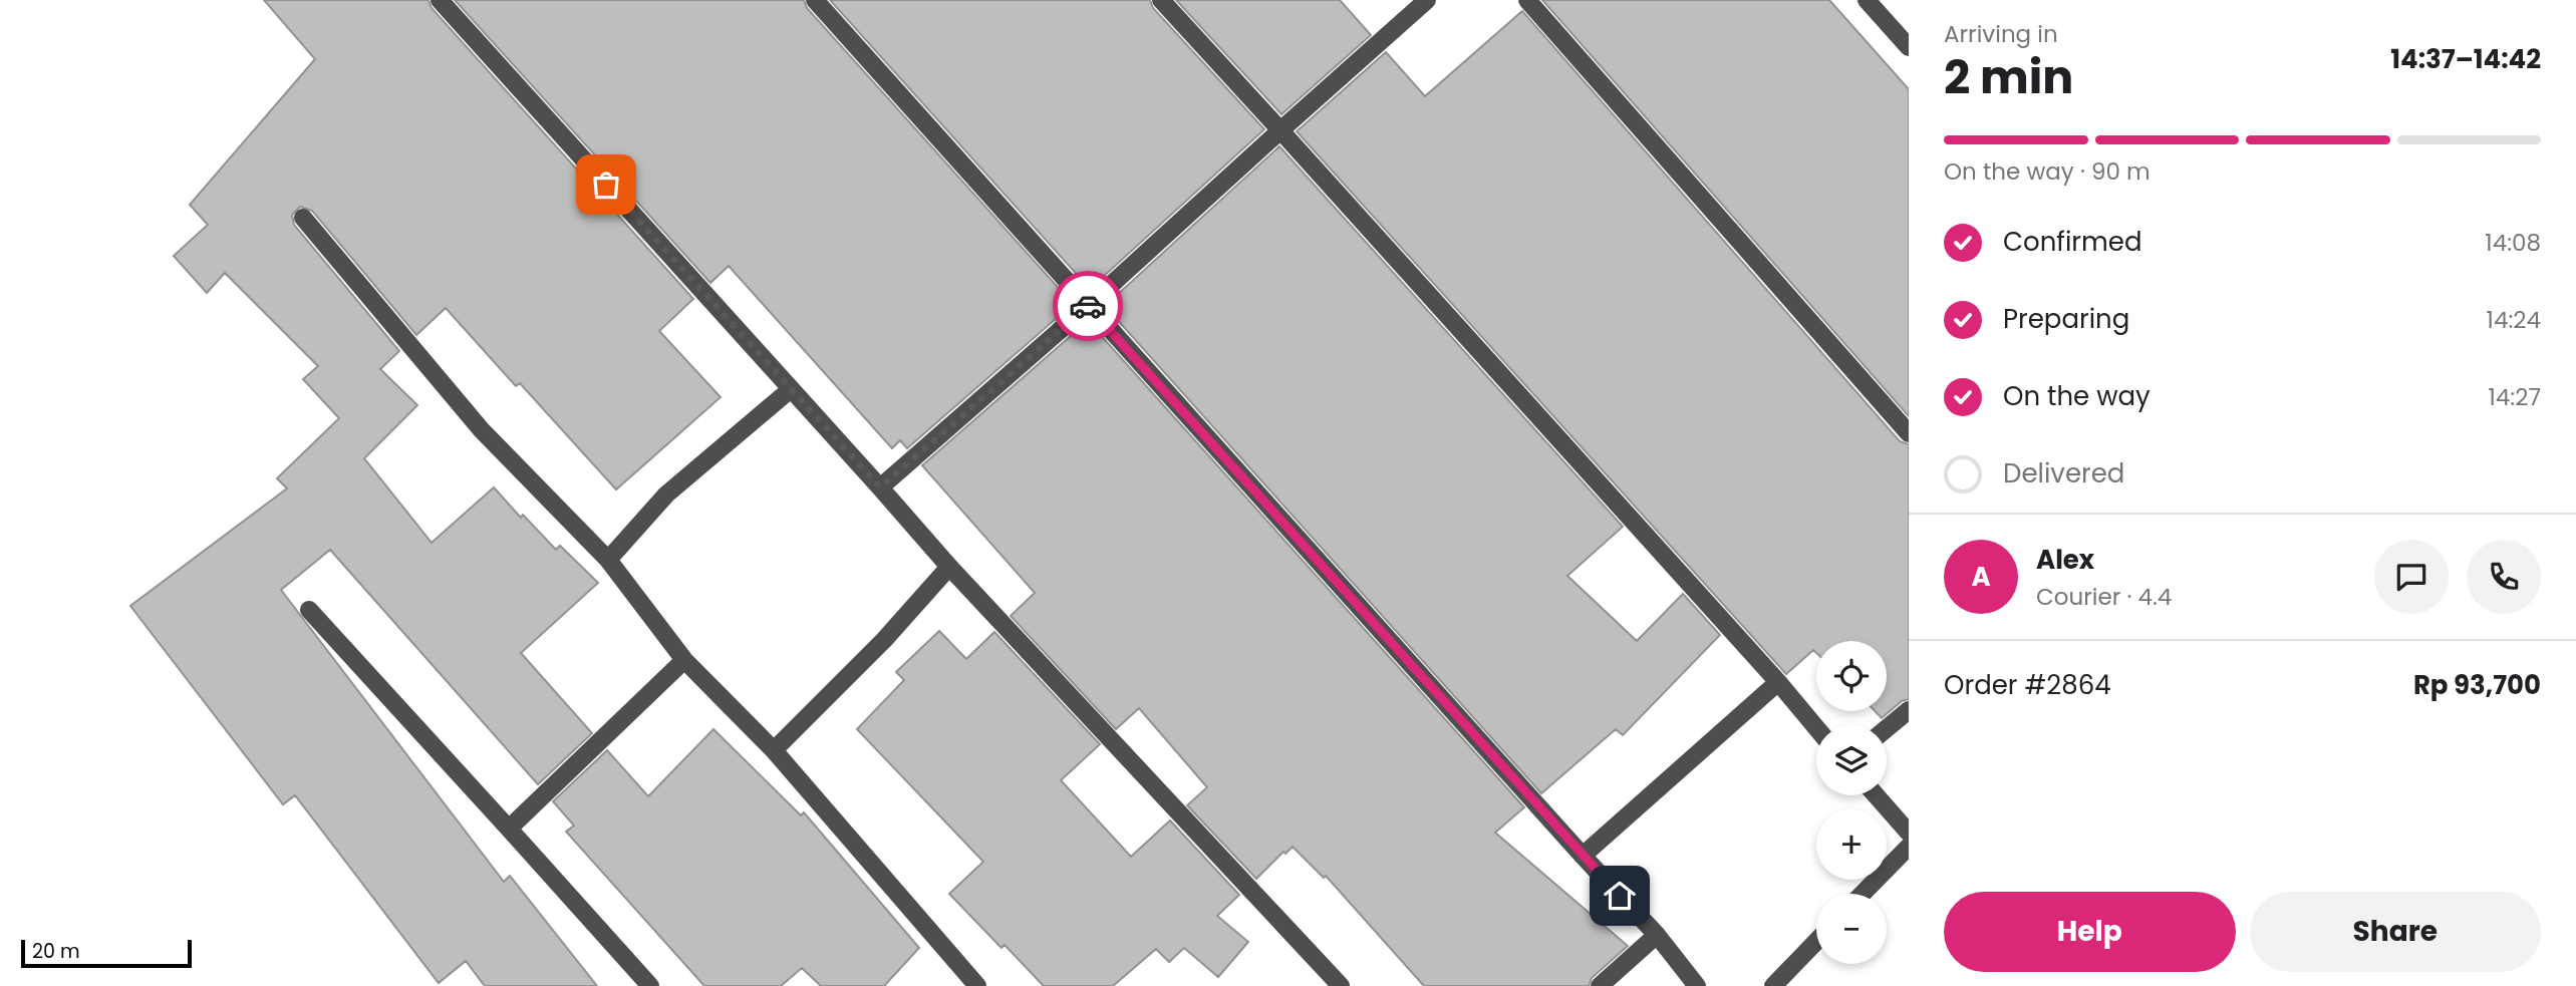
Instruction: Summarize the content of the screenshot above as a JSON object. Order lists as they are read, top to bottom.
{
  "scale_bar": "20 m",
  "page": {
    "heading": ["2 min", "Arriving in", "14:37–14:42"],
    "panel": [
      "Alex",
      "Courier · 4.4",
      "Order #2864",
      "Rp 93,700"
    ],
    "bar": "On the way · 90 m",
    "list": [
      ["Confirmed", "14:08"],
      ["Preparing", "14:24"],
      ["On the way", "14:27"],
      "Delivered"
    ],
    "round": "A",
    "map_buttons": ["+", "−"],
    "buttons": ["Help", "Share"],
    "scale": "20 m"
  }
}
